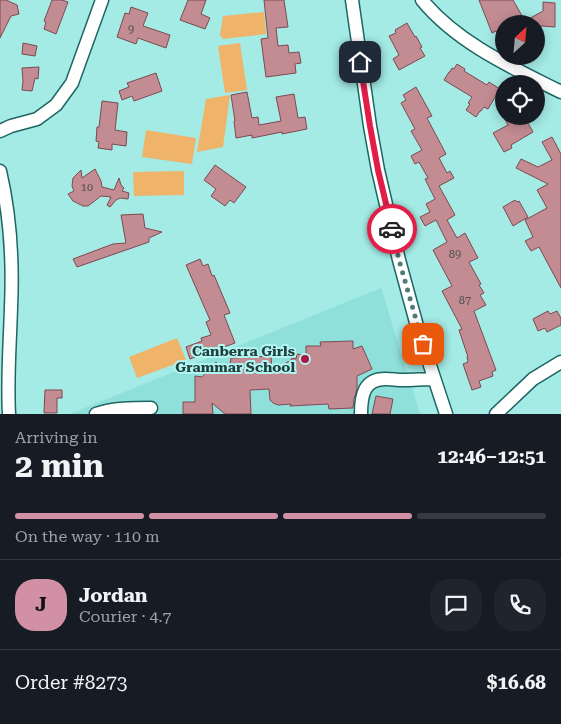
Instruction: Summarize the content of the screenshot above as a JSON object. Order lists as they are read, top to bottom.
{
  "places": ["Canberra Girls Grammar School"],
  "house_numbers": [
    "9",
    "10",
    "89",
    "87"
  ],
  "north": "top right",
  "page": {
    "heading": ["2 min", "Arriving in", "12:46–12:51"],
    "panel": [
      "Jordan",
      "Courier · 4.7",
      "Order #8273",
      "$16.68"
    ],
    "bar": "On the way · 110 m",
    "round": "J"
  }
}
